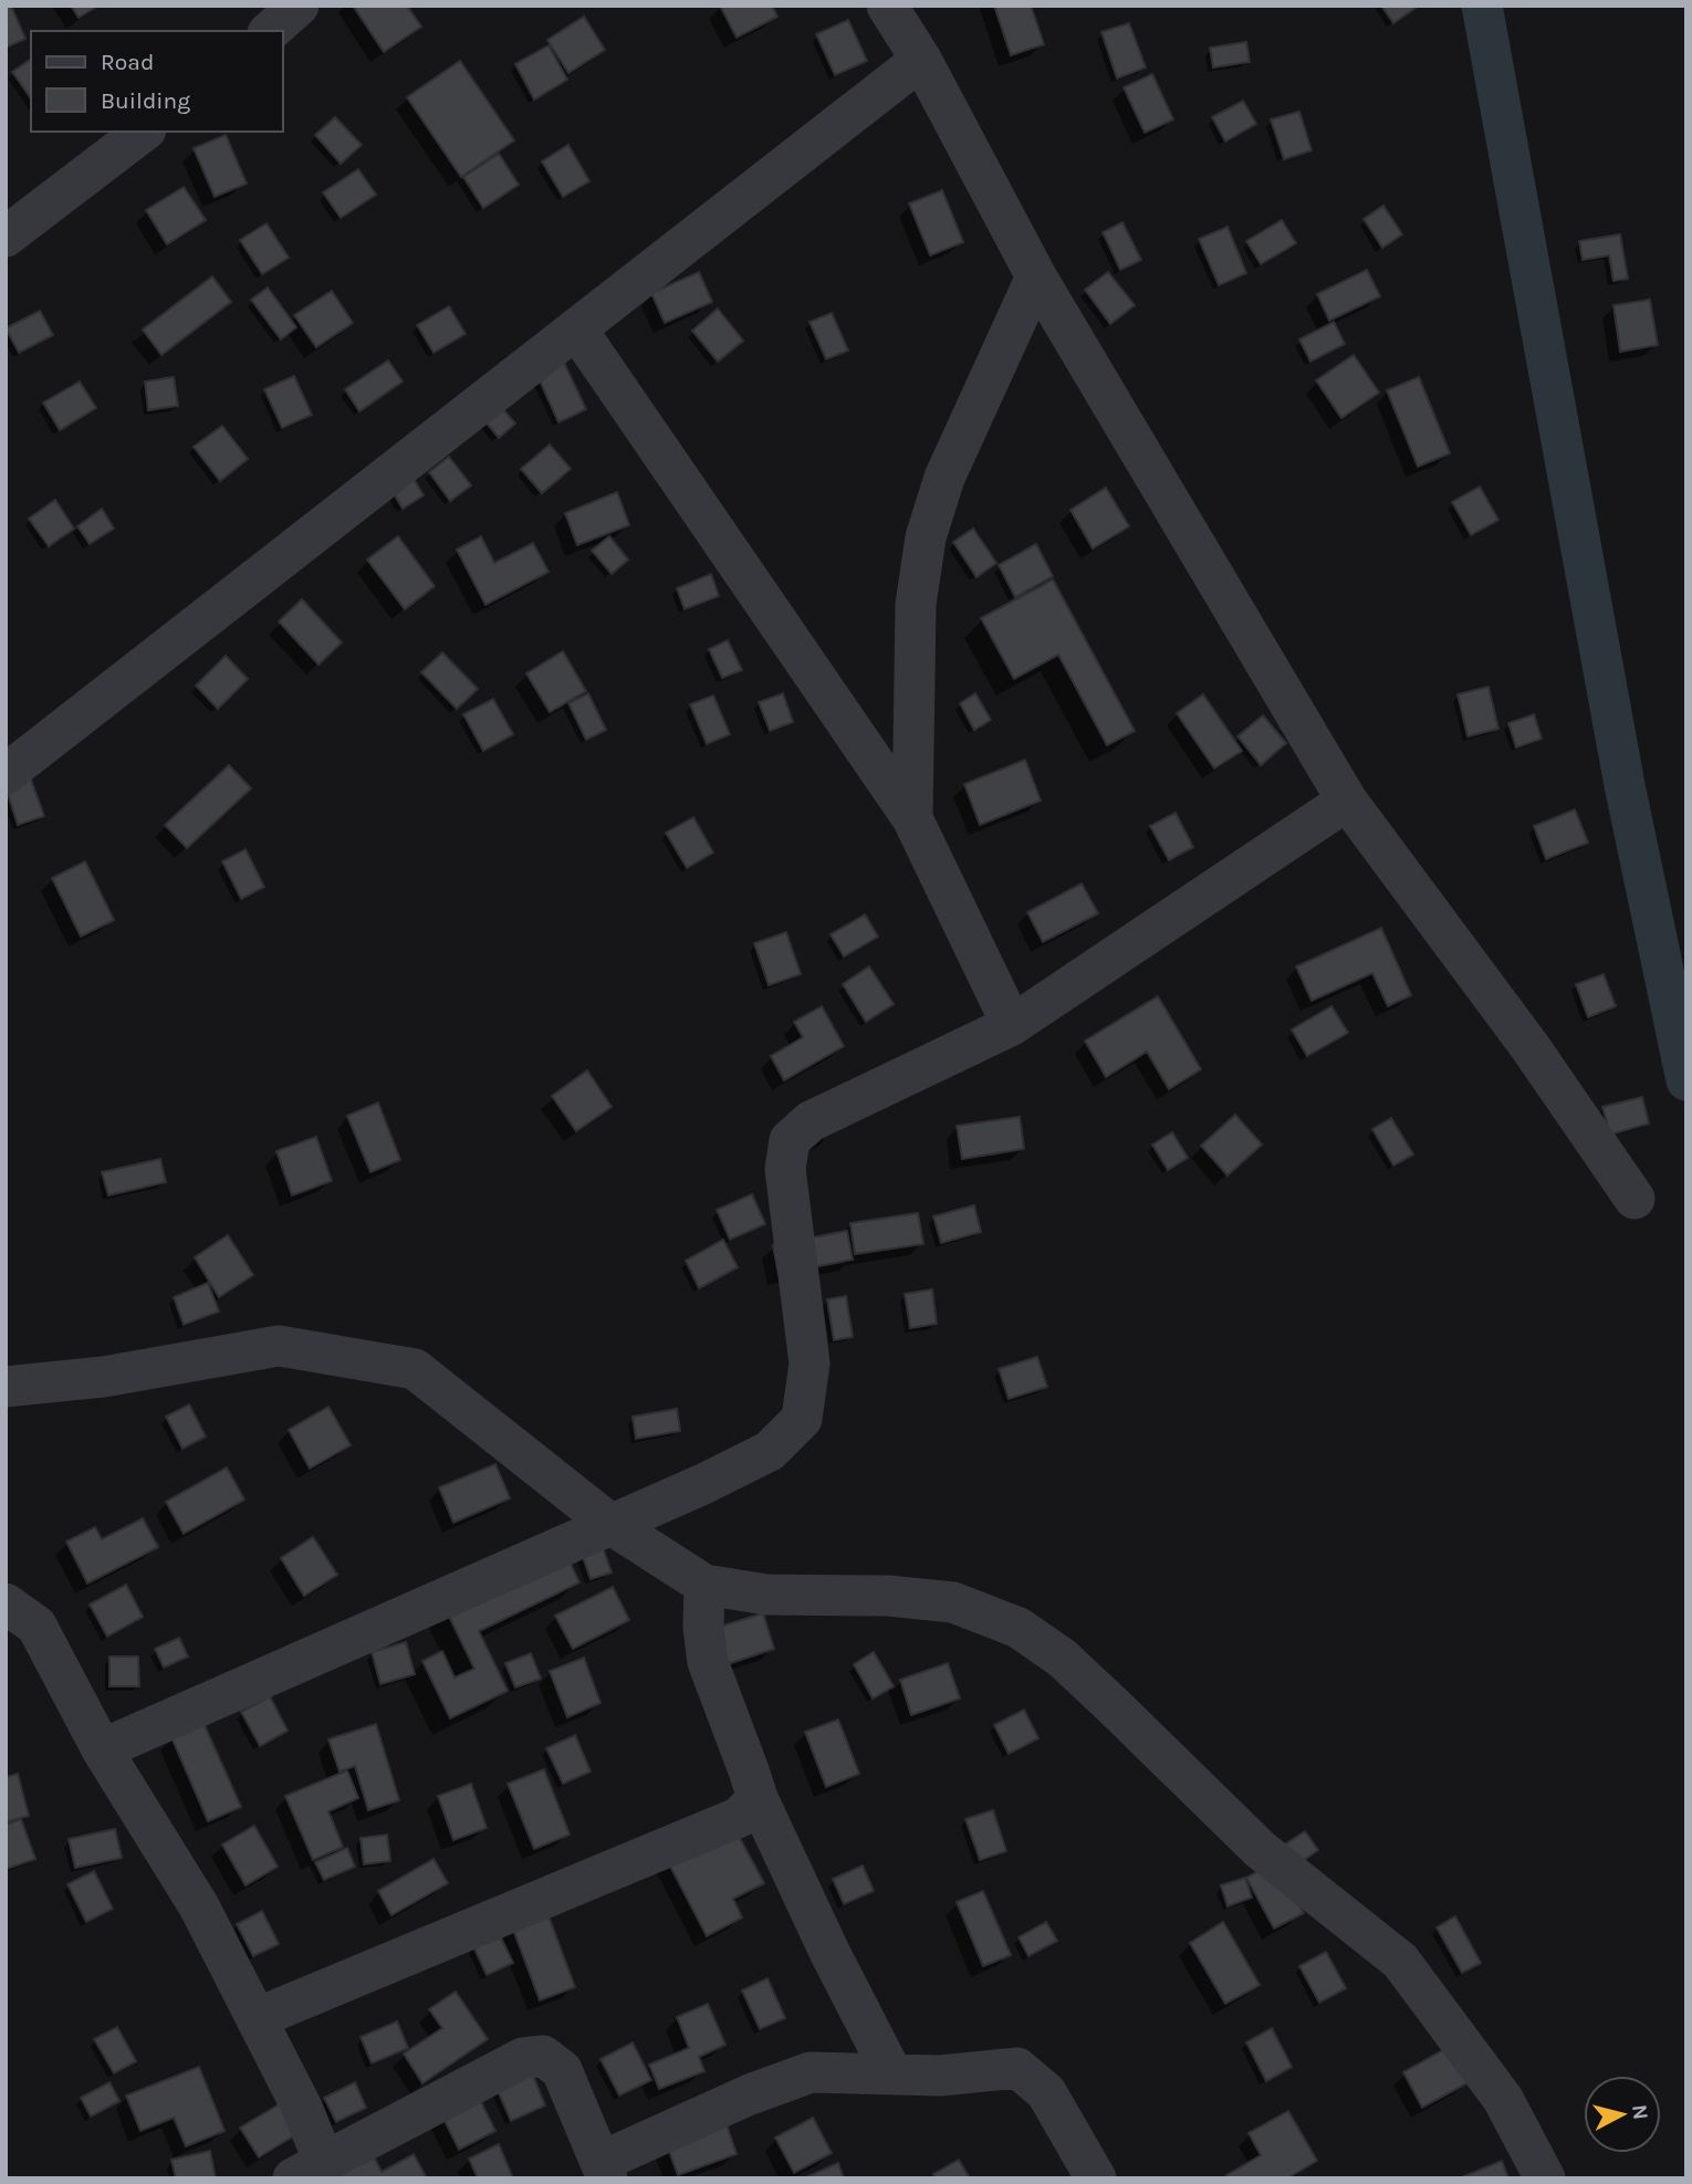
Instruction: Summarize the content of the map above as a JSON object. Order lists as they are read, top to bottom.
{
  "legend": ["Road", "Building"],
  "north": "right"
}
